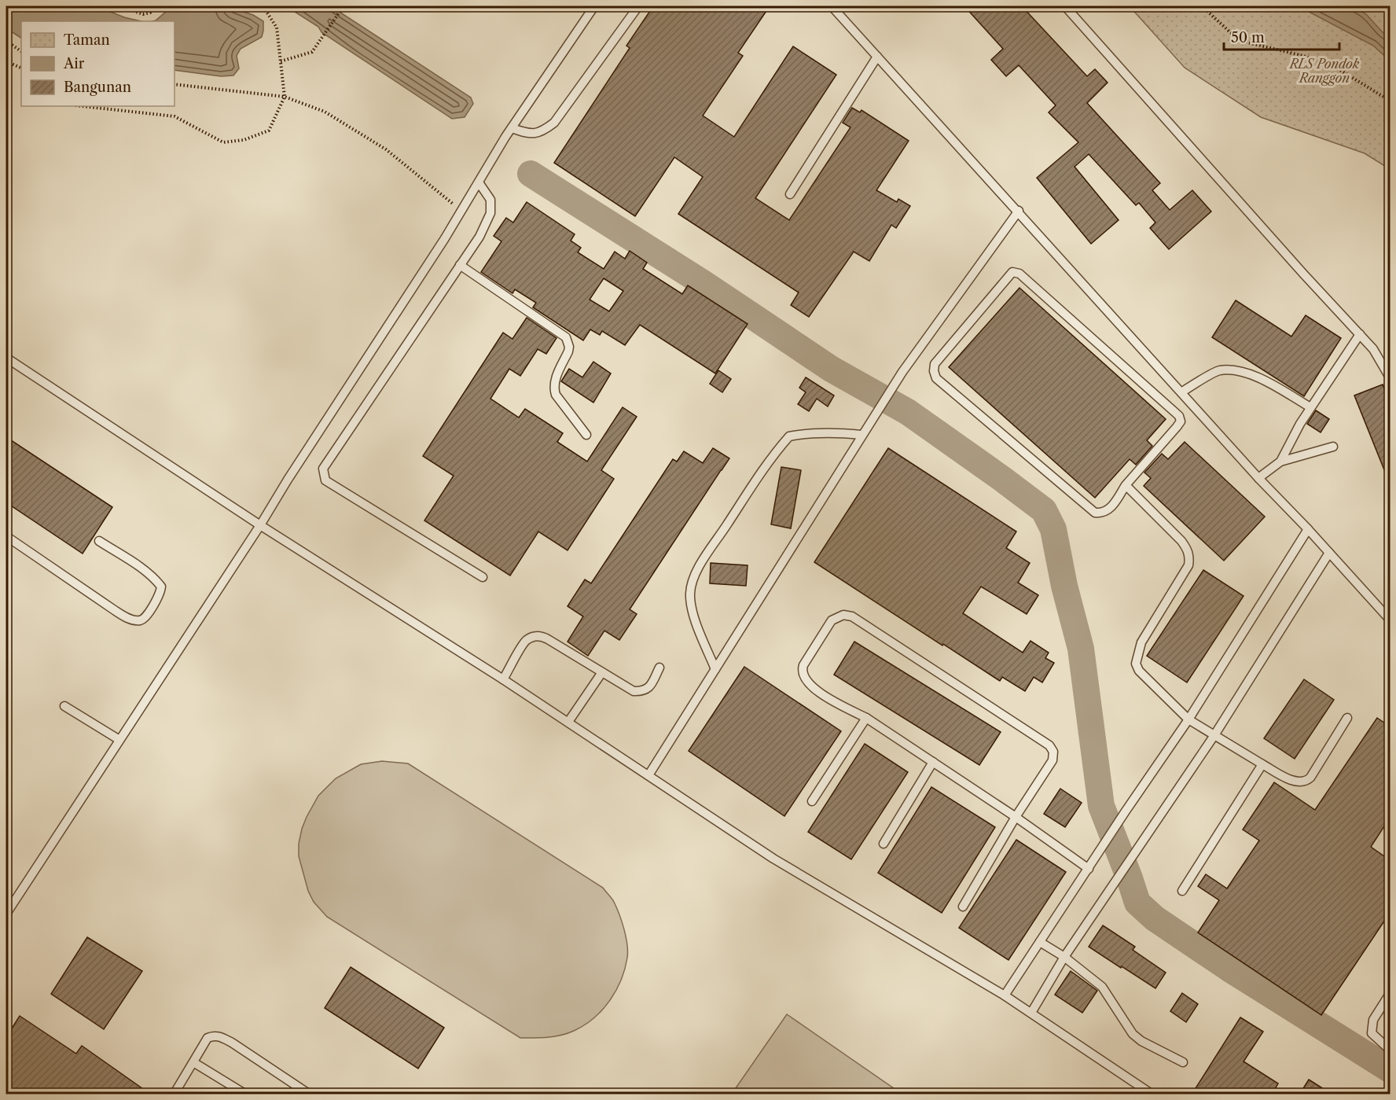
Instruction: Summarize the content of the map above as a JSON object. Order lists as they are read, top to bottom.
{
  "parks": ["RLS Pondok Ranggon"],
  "legend": ["Taman", "Air", "Bangunan"],
  "scale_bar": "50 m"
}
